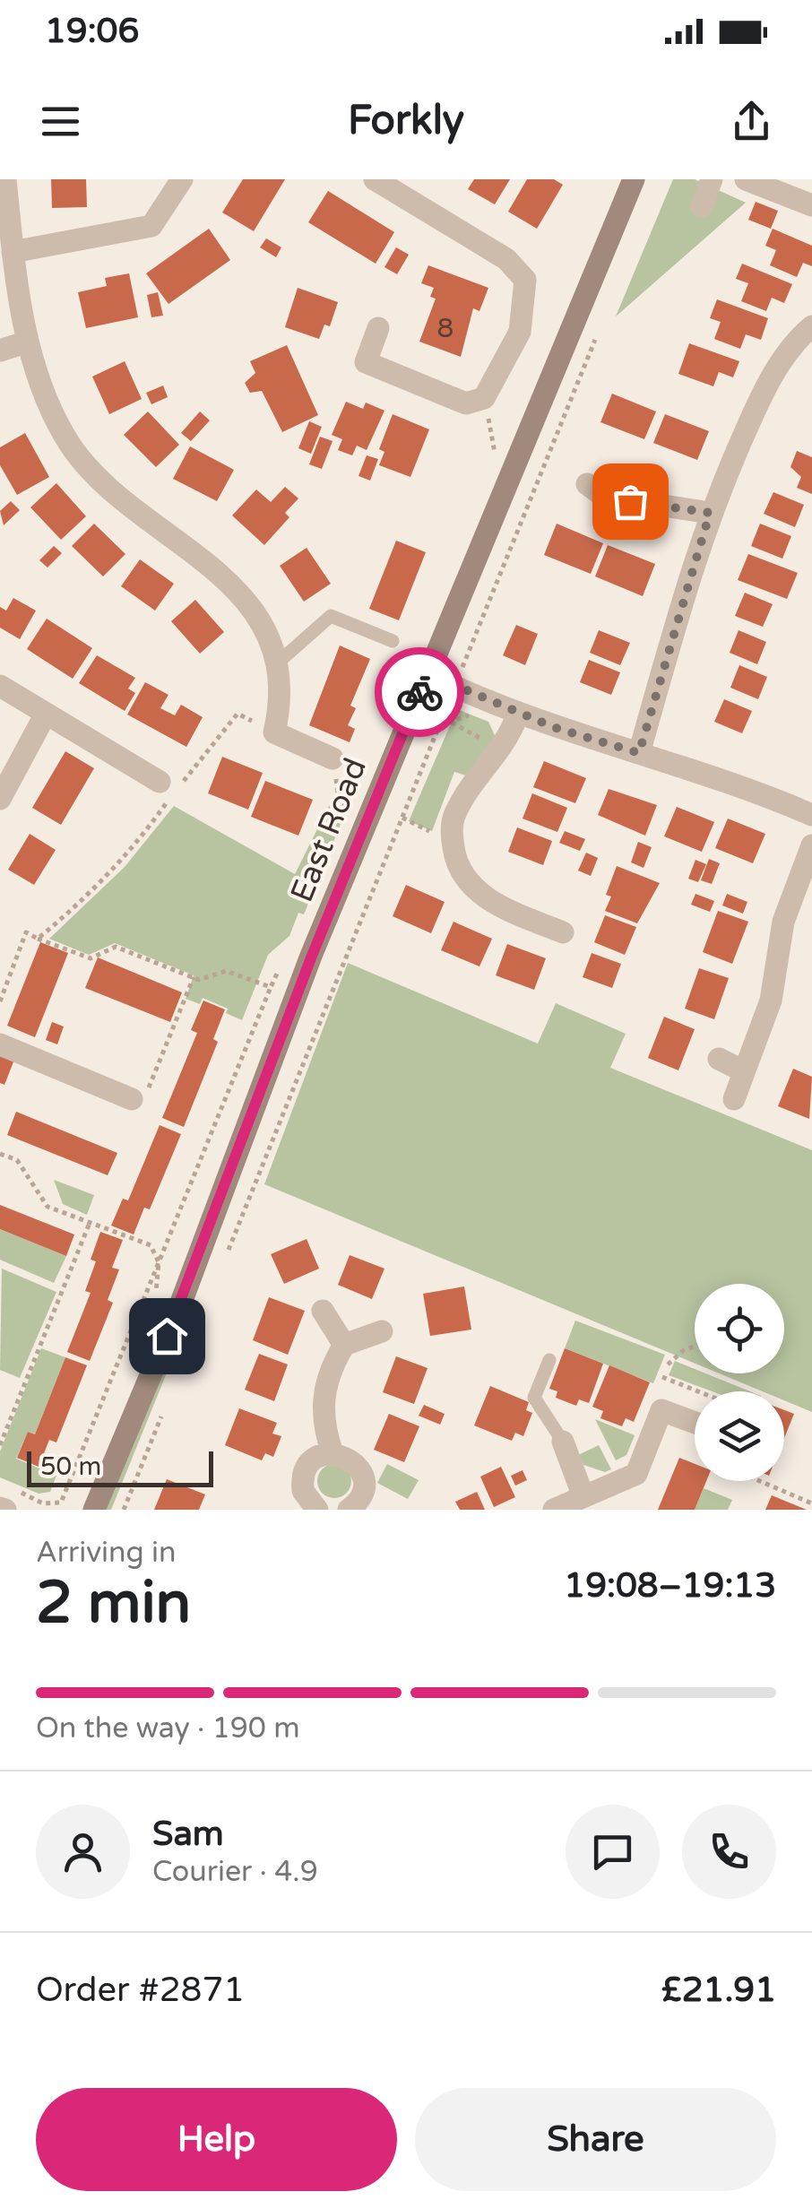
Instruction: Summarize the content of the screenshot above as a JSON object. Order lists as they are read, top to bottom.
{
  "streets": {
    "street": ["East Road"]
  },
  "house_numbers": ["8"],
  "scale_bar": "50 m",
  "page": {
    "status": "19:06",
    "header": "Forkly",
    "scale": "50 m",
    "heading": ["2 min", "Arriving in", "19:08–19:13"],
    "panel": [
      "Sam",
      "Courier · 4.9",
      "Order #2871",
      "£21.91"
    ],
    "bar": "On the way · 190 m",
    "buttons": ["Help", "Share"]
  }
}
